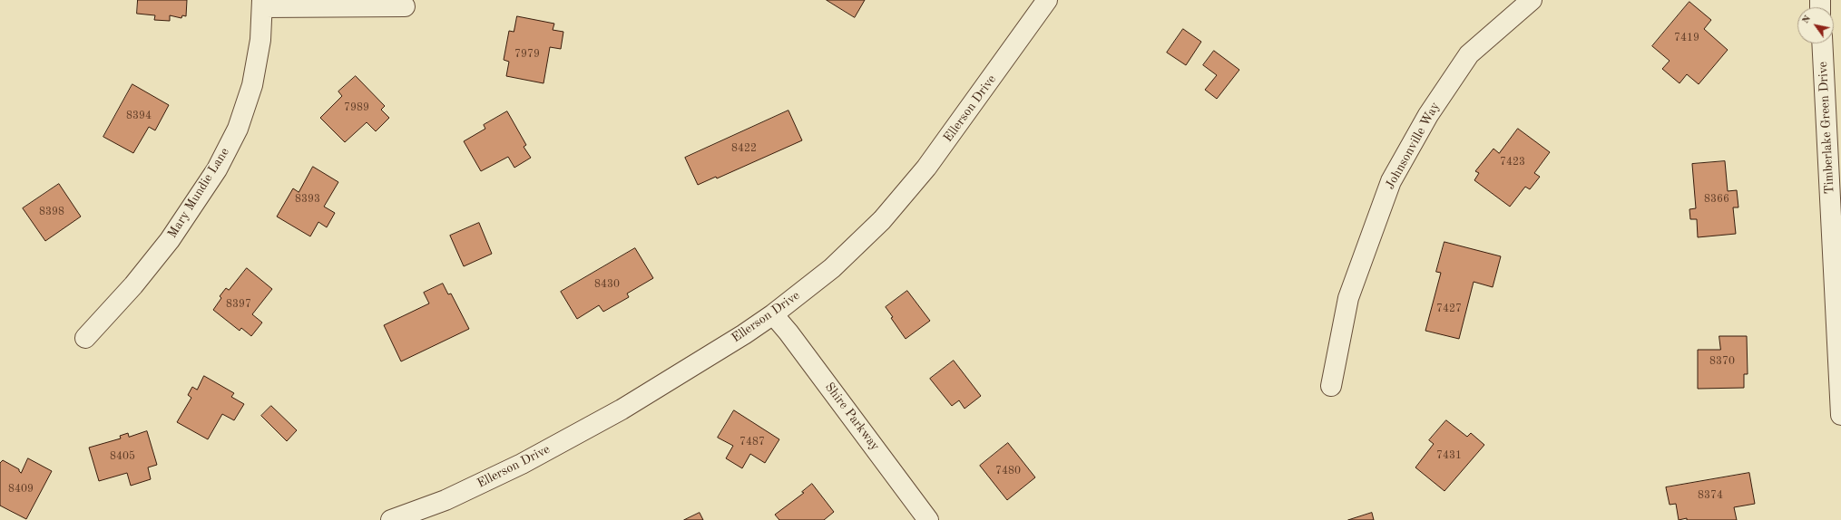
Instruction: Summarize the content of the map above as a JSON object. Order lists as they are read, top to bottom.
{
  "streets": {
    "street": [
      "Ellerson Drive",
      "Timberlake Green Drive",
      "Johnsonville Way",
      "Mary Mundie Lane",
      "Shire Parkway"
    ]
  },
  "crossings": [
    ["Ellerson Drive", "Shire Parkway"]
  ],
  "house_numbers": [
    "7419",
    "7979",
    "7989",
    "8394",
    "8422",
    "7423",
    "8393",
    "8366",
    "8398",
    "8430",
    "8397",
    "7427",
    "8370",
    "7487",
    "7431",
    "8405",
    "7480",
    "8409",
    "8374"
  ],
  "north": "top left"
}
